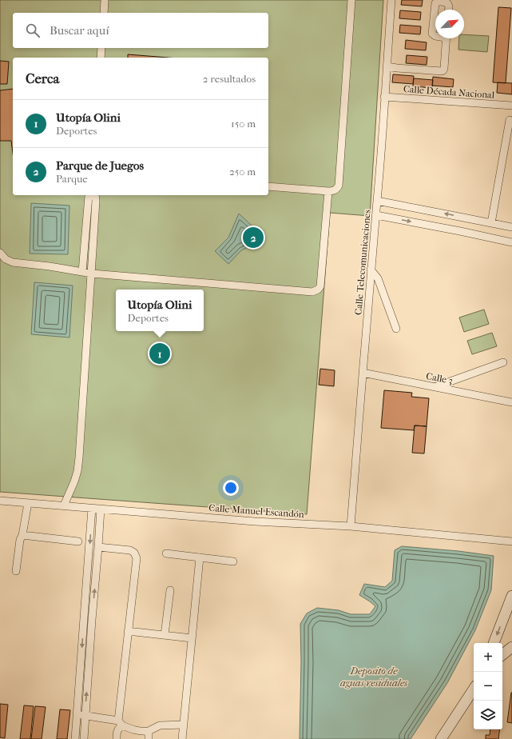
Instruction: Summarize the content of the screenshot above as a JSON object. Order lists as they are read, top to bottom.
{
  "streets": {
    "street": [
      "Calle Década Nacional",
      "Calle Telecomunicaciones",
      "Calle 3",
      "Calle Manuel Escandón"
    ]
  },
  "crossings": [
    ["Calle Década Nacional", "Calle Telecomunicaciones"],
    ["Calle Telecomunicaciones", "Calle 3"],
    ["Calle Telecomunicaciones", "Calle Manuel Escandón"]
  ],
  "water": ["Deposito de aguas residuales"],
  "north": "top right",
  "page": {
    "search": "Buscar aquí",
    "heading": ["Cerca", "2 resultados"],
    "list": [
      {
        "mark": "1",
        "name": "Utopía Olini",
        "note": "Deportes",
        "value": "150 m"
      },
      {
        "mark": "2",
        "name": "Parque de Juegos",
        "note": "Parque",
        "value": "250 m"
      }
    ],
    "pins": ["2", "1"],
    "popup": ["Utopía Olini", "Deportes"],
    "map_buttons": ["+", "−"]
  }
}
